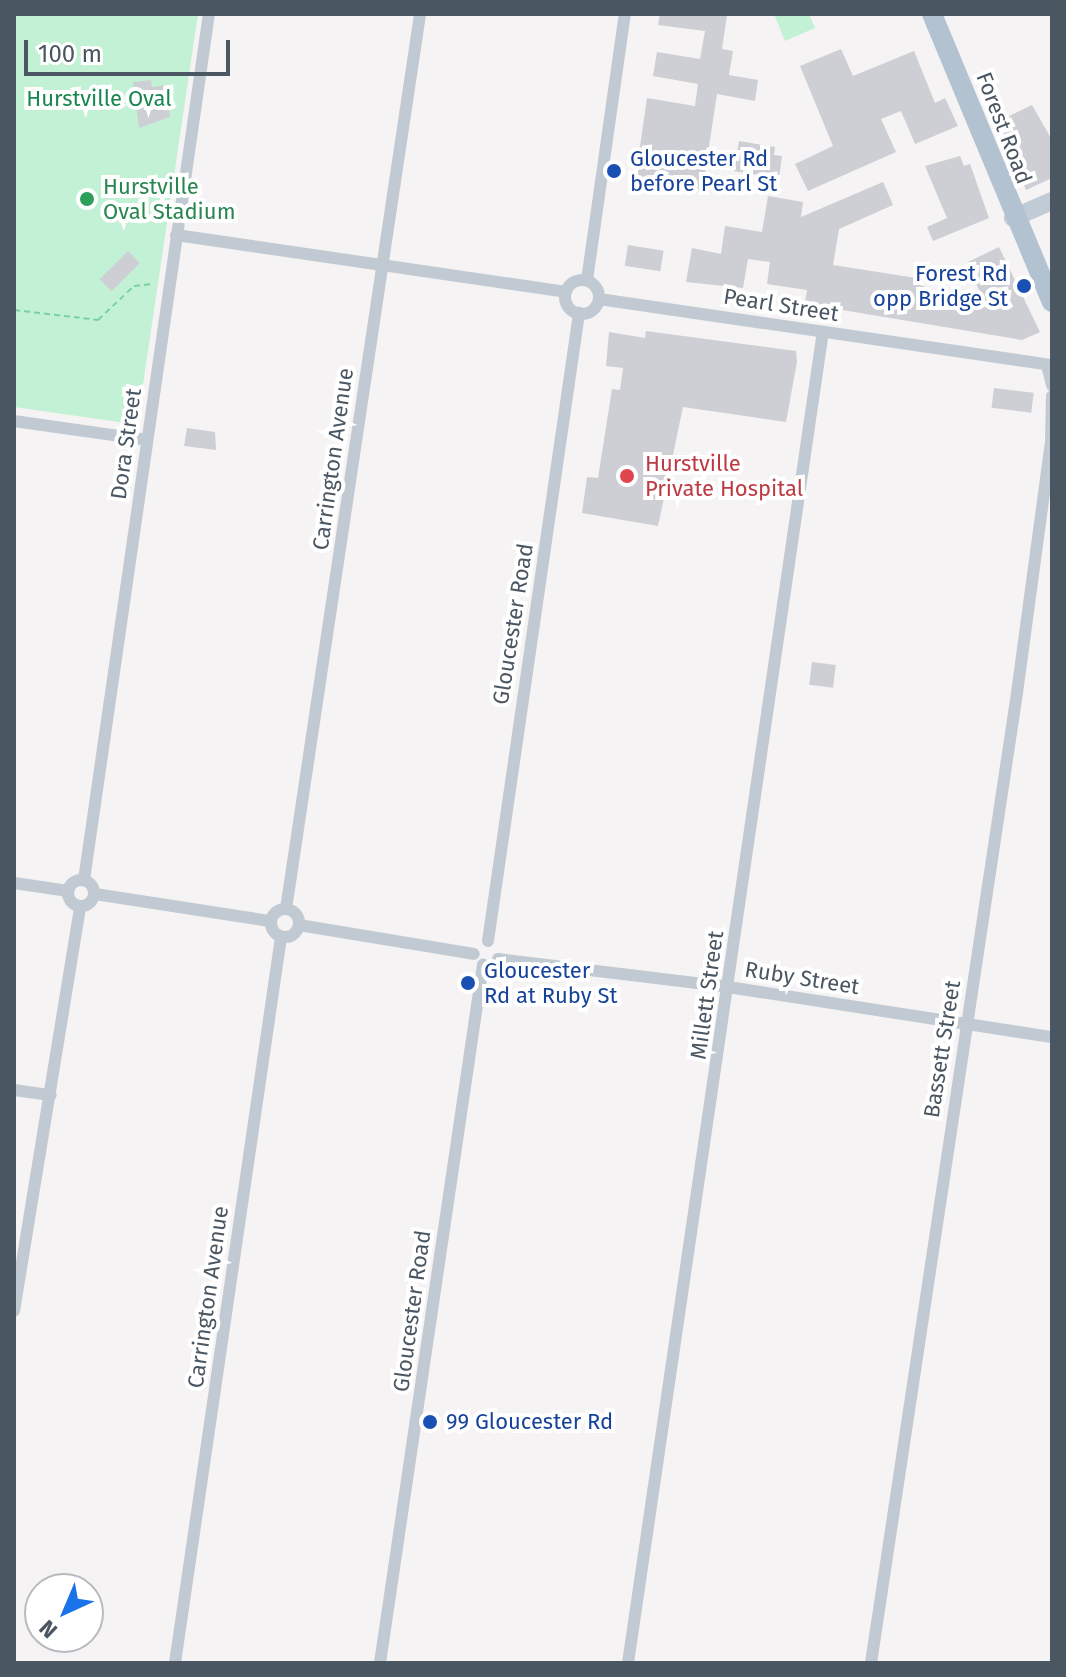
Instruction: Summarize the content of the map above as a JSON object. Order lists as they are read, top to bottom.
{
  "streets": {
    "main road": ["Forest Road"],
    "street": [
      "Pearl Street",
      "Dora Street",
      "Carrington Avenue",
      "Gloucester Road",
      "Ruby Street",
      "Millett Street",
      "Bassett Street"
    ]
  },
  "crossings": [
    ["Pearl Street", "Gloucester Road"],
    ["Pearl Street", "Millett Street"],
    ["Ruby Street", "Millett Street"],
    ["Ruby Street", "Bassett Street"]
  ],
  "parks": ["Hurstville Oval"],
  "places": [
    "Gloucester Rd before Pearl St",
    "Hurstville Oval Stadium",
    "Forest Rd opp Bridge St",
    "Hurstville Private Hospital",
    "Gloucester Rd at Ruby St",
    "99 Gloucester Rd"
  ],
  "scale_bar": "100 m",
  "north": "bottom left"
}
